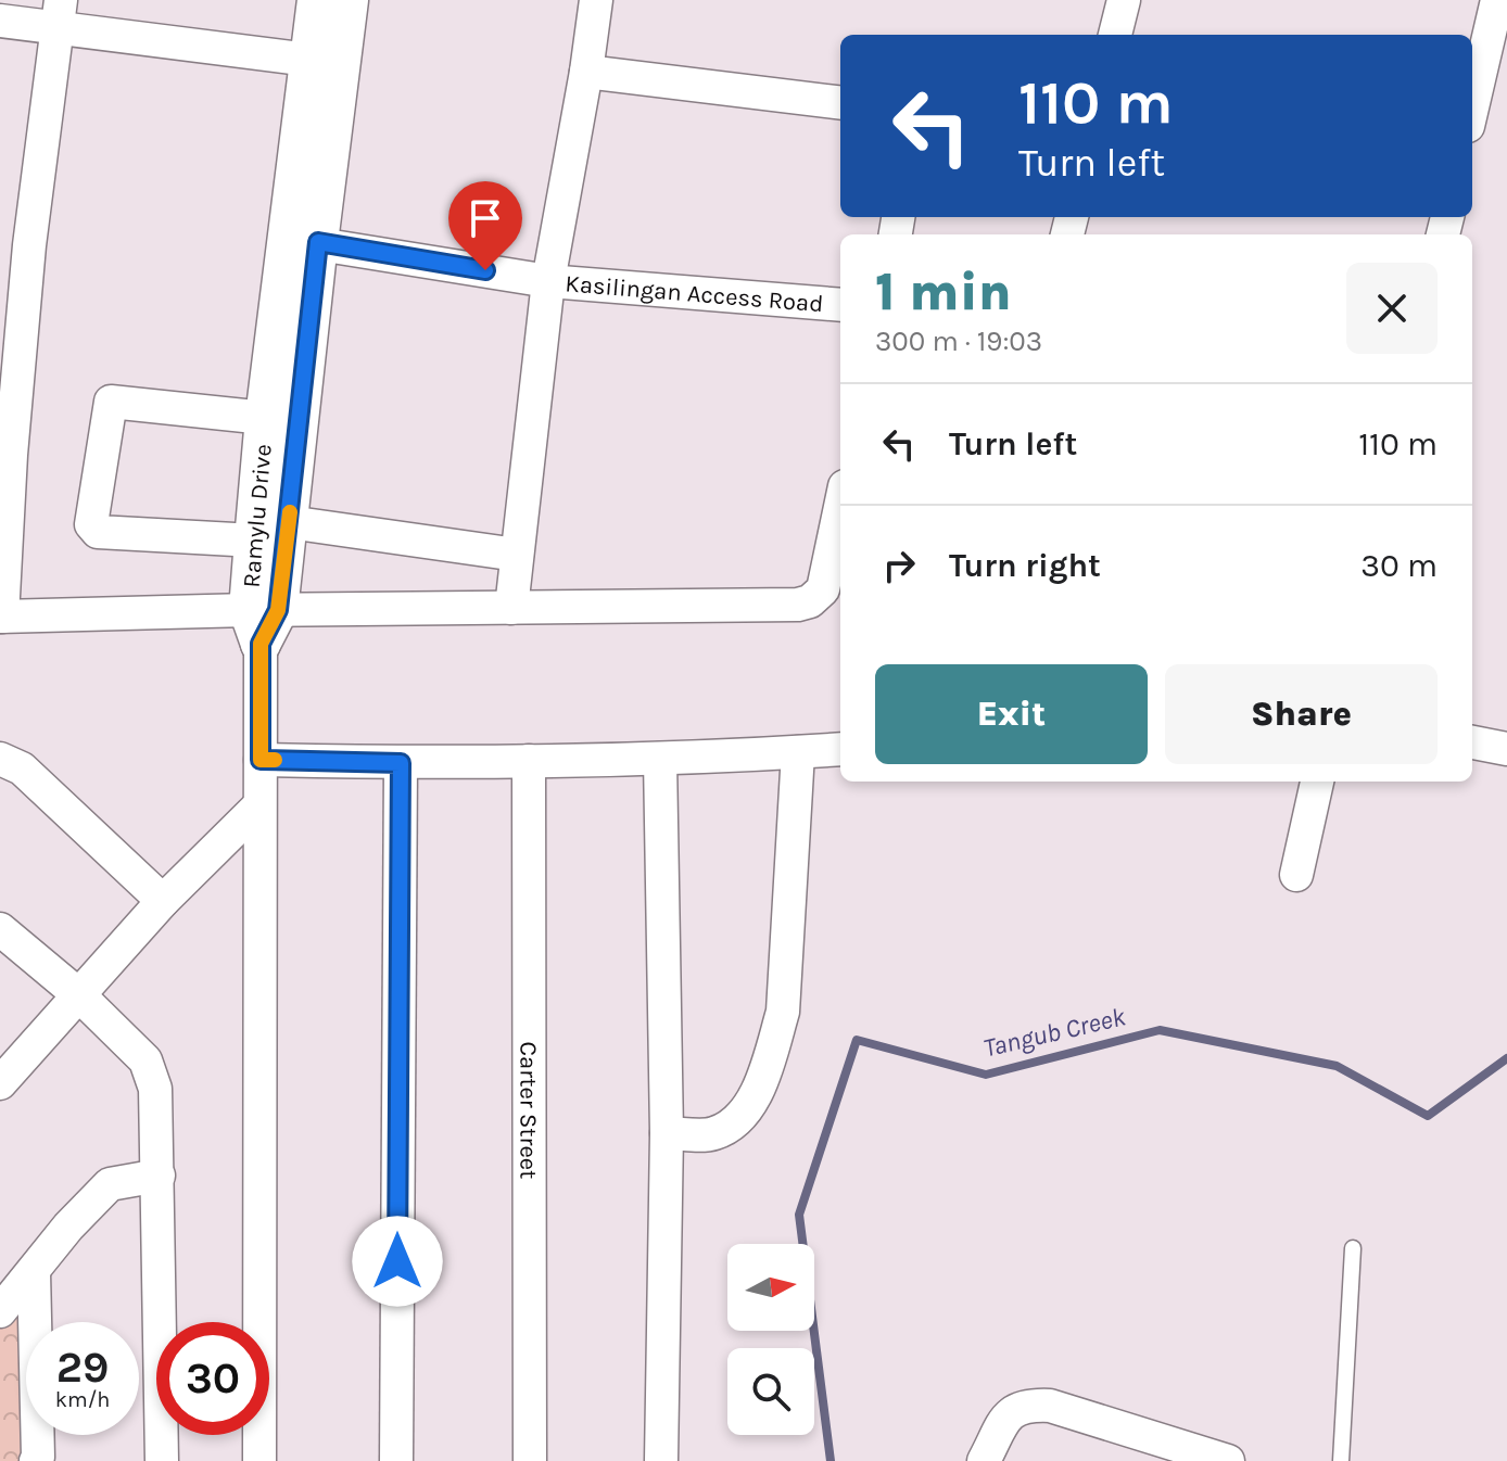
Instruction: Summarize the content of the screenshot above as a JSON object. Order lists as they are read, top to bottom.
{
  "streets": {
    "street": ["Kasilingan Access Road", "Ramylu Drive", "Carter Street"]
  },
  "crossings": [
    ["Kasilingan Access Road", "Ramylu Drive"]
  ],
  "water": ["Tangub Creek"],
  "north": "right",
  "page": {
    "turn": ["110 m", "Turn left"],
    "heading": ["1 min", "300 m · 19:03"],
    "list": [
      {
        "name": "Turn left",
        "value": "110 m"
      },
      {
        "name": "Turn right",
        "value": "30 m"
      }
    ],
    "buttons": ["Exit", "Share"],
    "speed": "29 km/h",
    "limit": "30"
  }
}
